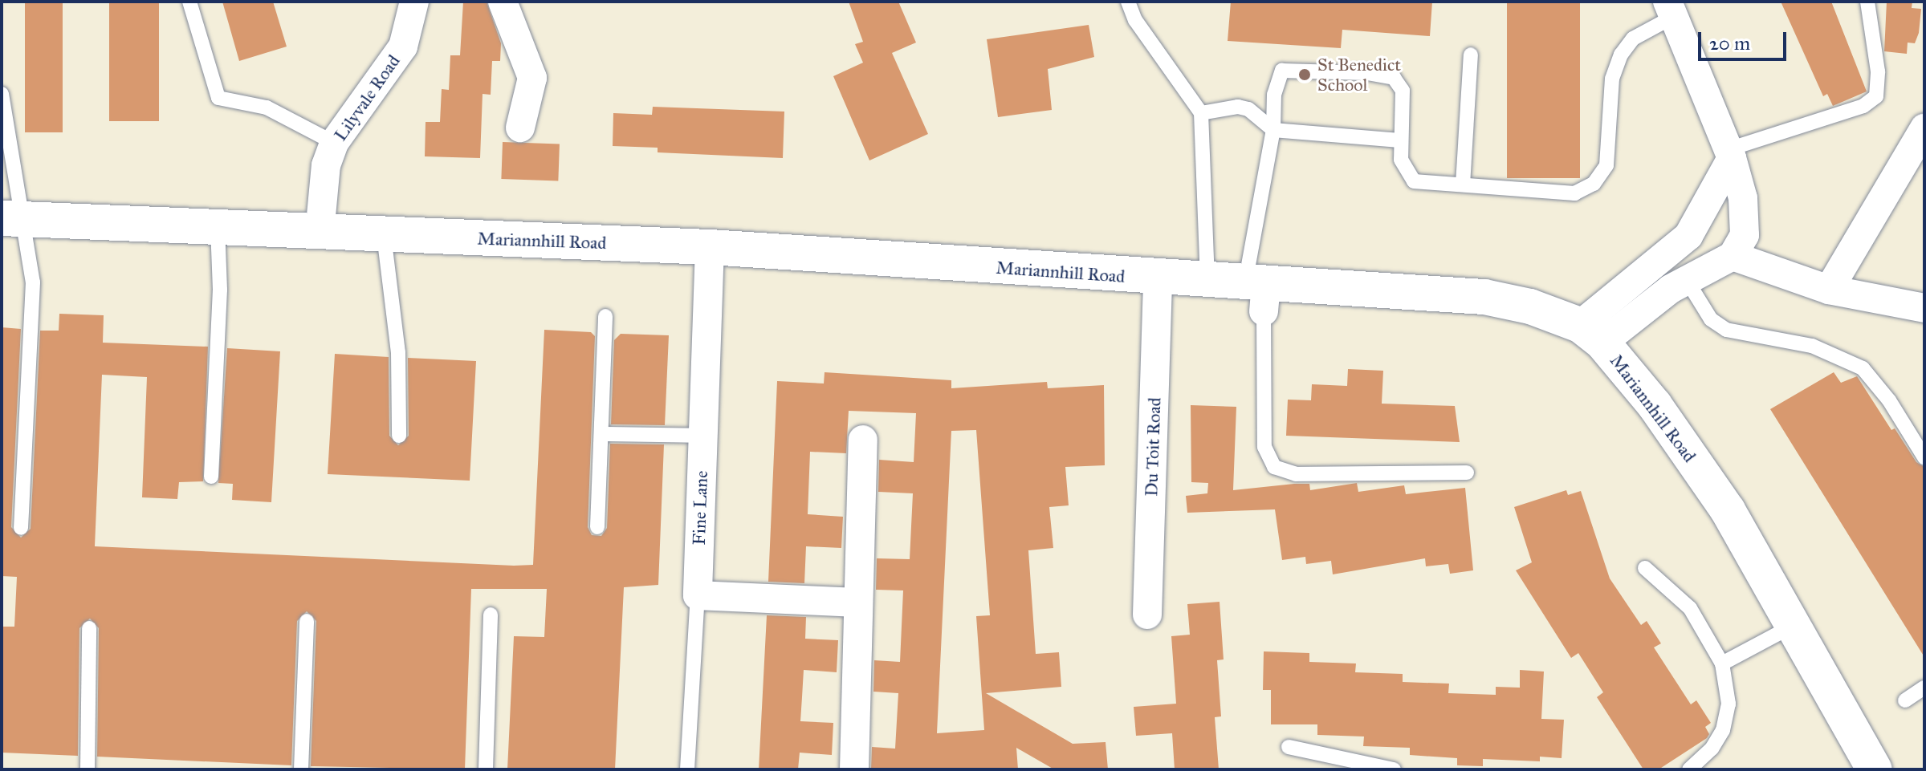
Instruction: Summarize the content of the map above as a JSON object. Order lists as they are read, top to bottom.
{
  "streets": {
    "street": [
      "Lilyvale Road",
      "Mariannhill Road",
      "Du Toit Road",
      "Fine Lane"
    ]
  },
  "crossings": [
    ["Lilyvale Road", "Mariannhill Road"],
    ["Mariannhill Road", "Du Toit Road"],
    ["Mariannhill Road", "Fine Lane"]
  ],
  "places": ["St Benedict School"],
  "scale_bar": "20 m"
}
